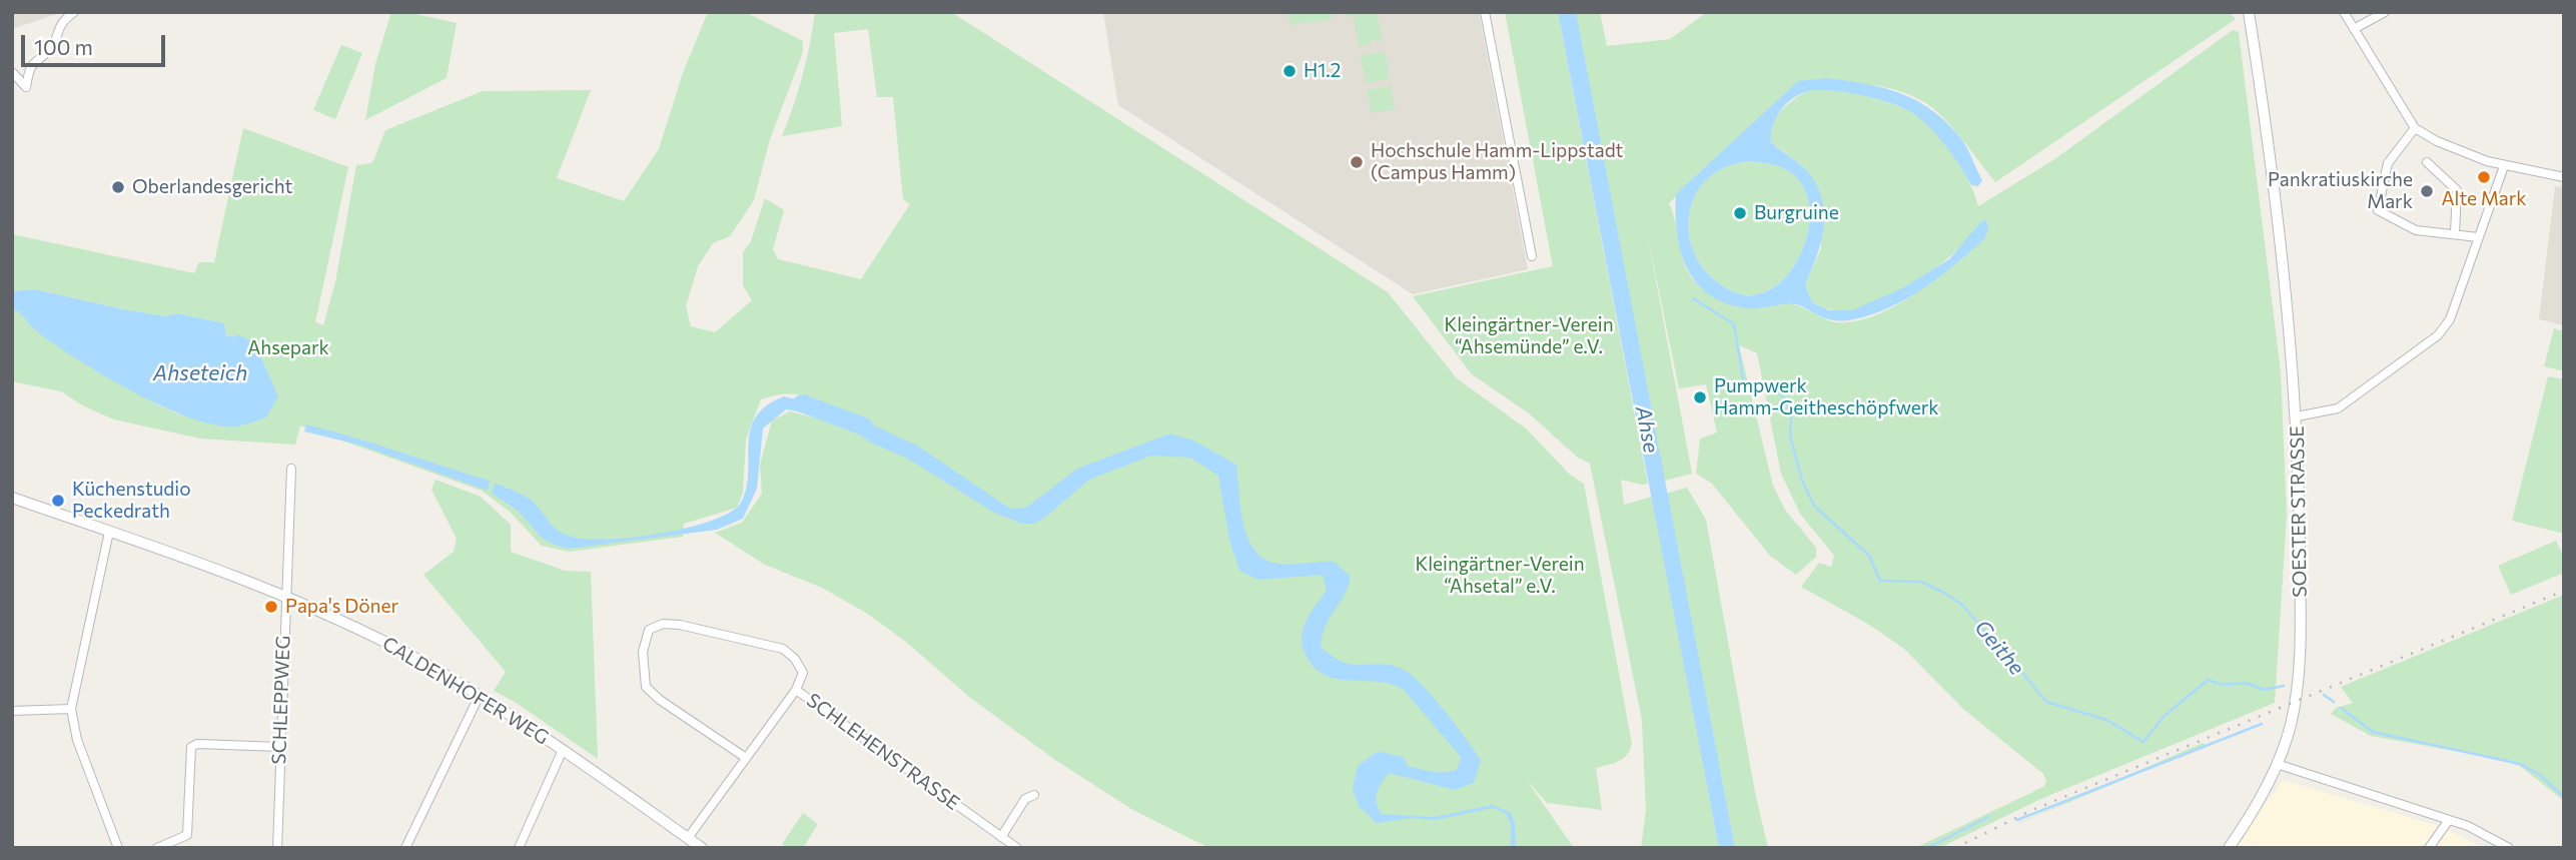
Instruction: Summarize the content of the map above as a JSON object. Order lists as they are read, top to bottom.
{
  "streets": {
    "main road": ["SOESTER STRASSE", "CALDENHOFER WEG"],
    "street": ["SCHLEPPWEG", "SCHLEHENSTRASSE"]
  },
  "crossings": [
    ["CALDENHOFER WEG", "SCHLEPPWEG"],
    ["CALDENHOFER WEG", "SCHLEHENSTRASSE"]
  ],
  "water": ["Ahseteich", "Ahse", "Geithe"],
  "parks": ["Kleingärtner-Verein “Ahsemünde” e.V.", "Ahsepark", "Kleingärtner-Verein “Ahsetal” e.V."],
  "places": [
    "H1.2",
    "Hochschule Hamm-Lippstadt (Campus Hamm)",
    "Alte Mark",
    "Oberlandesgericht",
    "Pankratiuskirche Mark",
    "Burgruine",
    "Pumpwerk Hamm-Geitheschöpfwerk",
    "Küchenstudio Peckedrath",
    "Papa's Döner"
  ],
  "scale_bar": "100 m"
}
